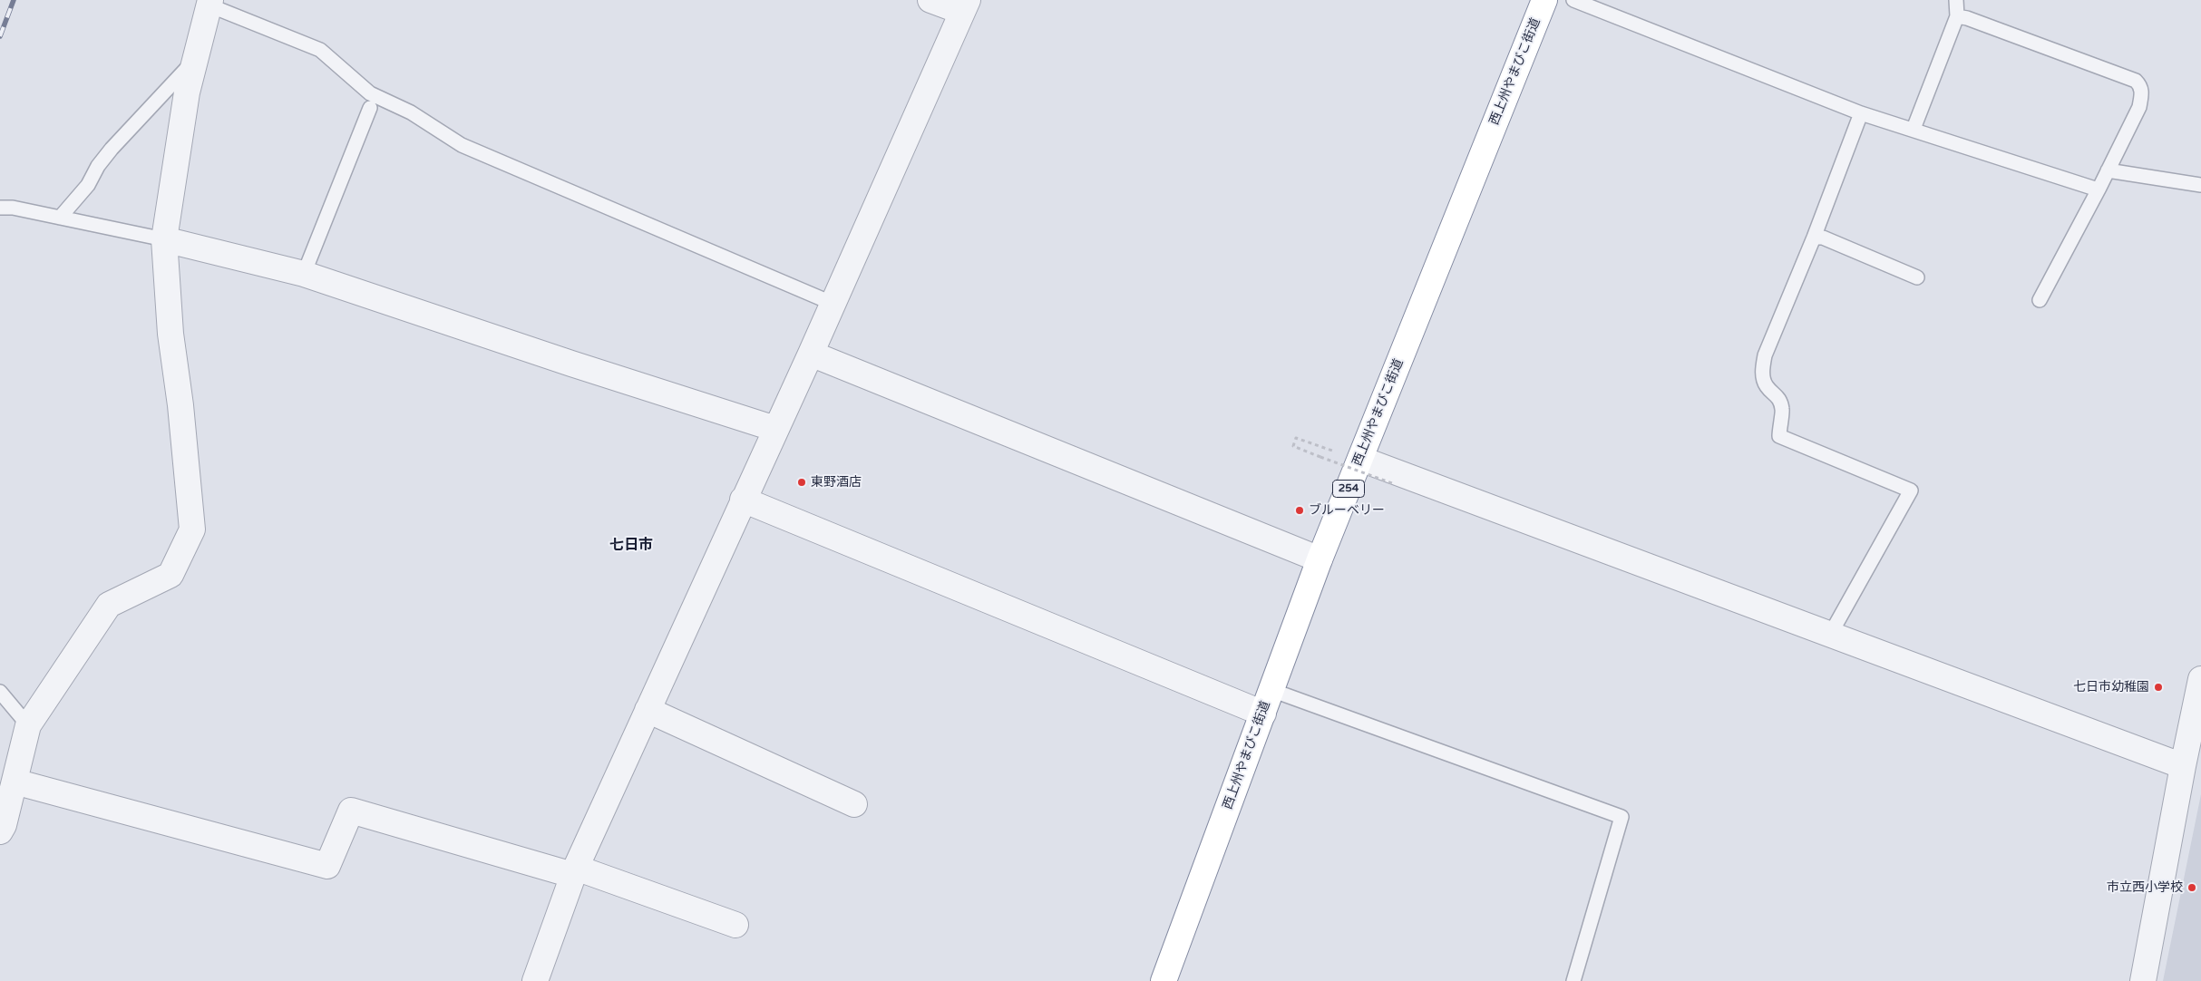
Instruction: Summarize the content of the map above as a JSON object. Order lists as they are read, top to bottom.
{
  "streets": {
    "highway": ["西上州やまびこ街道", "254"]
  },
  "districts": ["七日市"],
  "places": [
    "東野酒店",
    "ブルーベリー",
    "七日市幼稚園",
    "市立西小学校"
  ]
}
